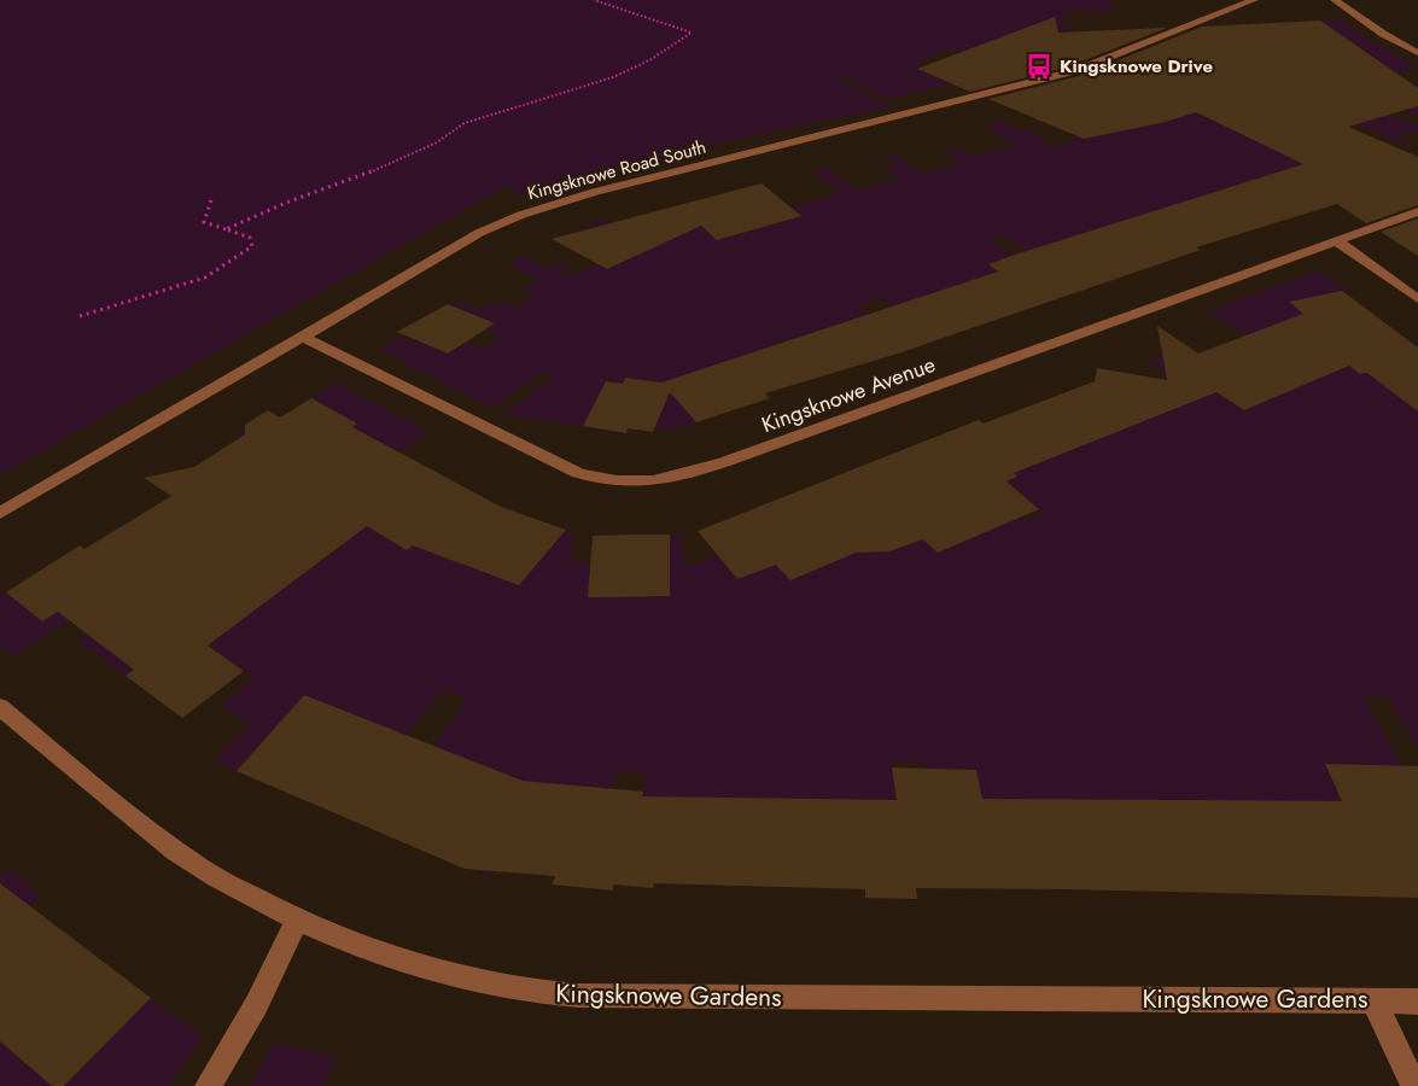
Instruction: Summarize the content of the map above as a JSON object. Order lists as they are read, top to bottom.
{
  "streets": {
    "street": ["Kingsknowe Road South", "Kingsknowe Avenue", "Kingsknowe Gardens"]
  },
  "crossings": [
    ["Kingsknowe Road South", "Kingsknowe Avenue"]
  ],
  "places": {
    "bus stop": ["Kingsknowe Drive"]
  }
}
